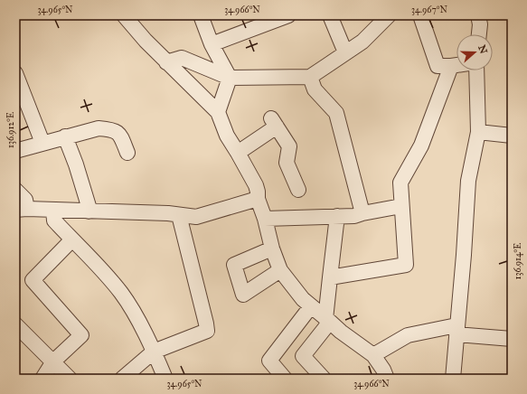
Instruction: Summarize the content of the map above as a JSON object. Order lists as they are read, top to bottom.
{
  "north": "right",
  "coordinates": [
    "34.965°N",
    "34.966°N",
    "34.967°N",
    "136.912°E",
    "136.914°E"
  ]
}
